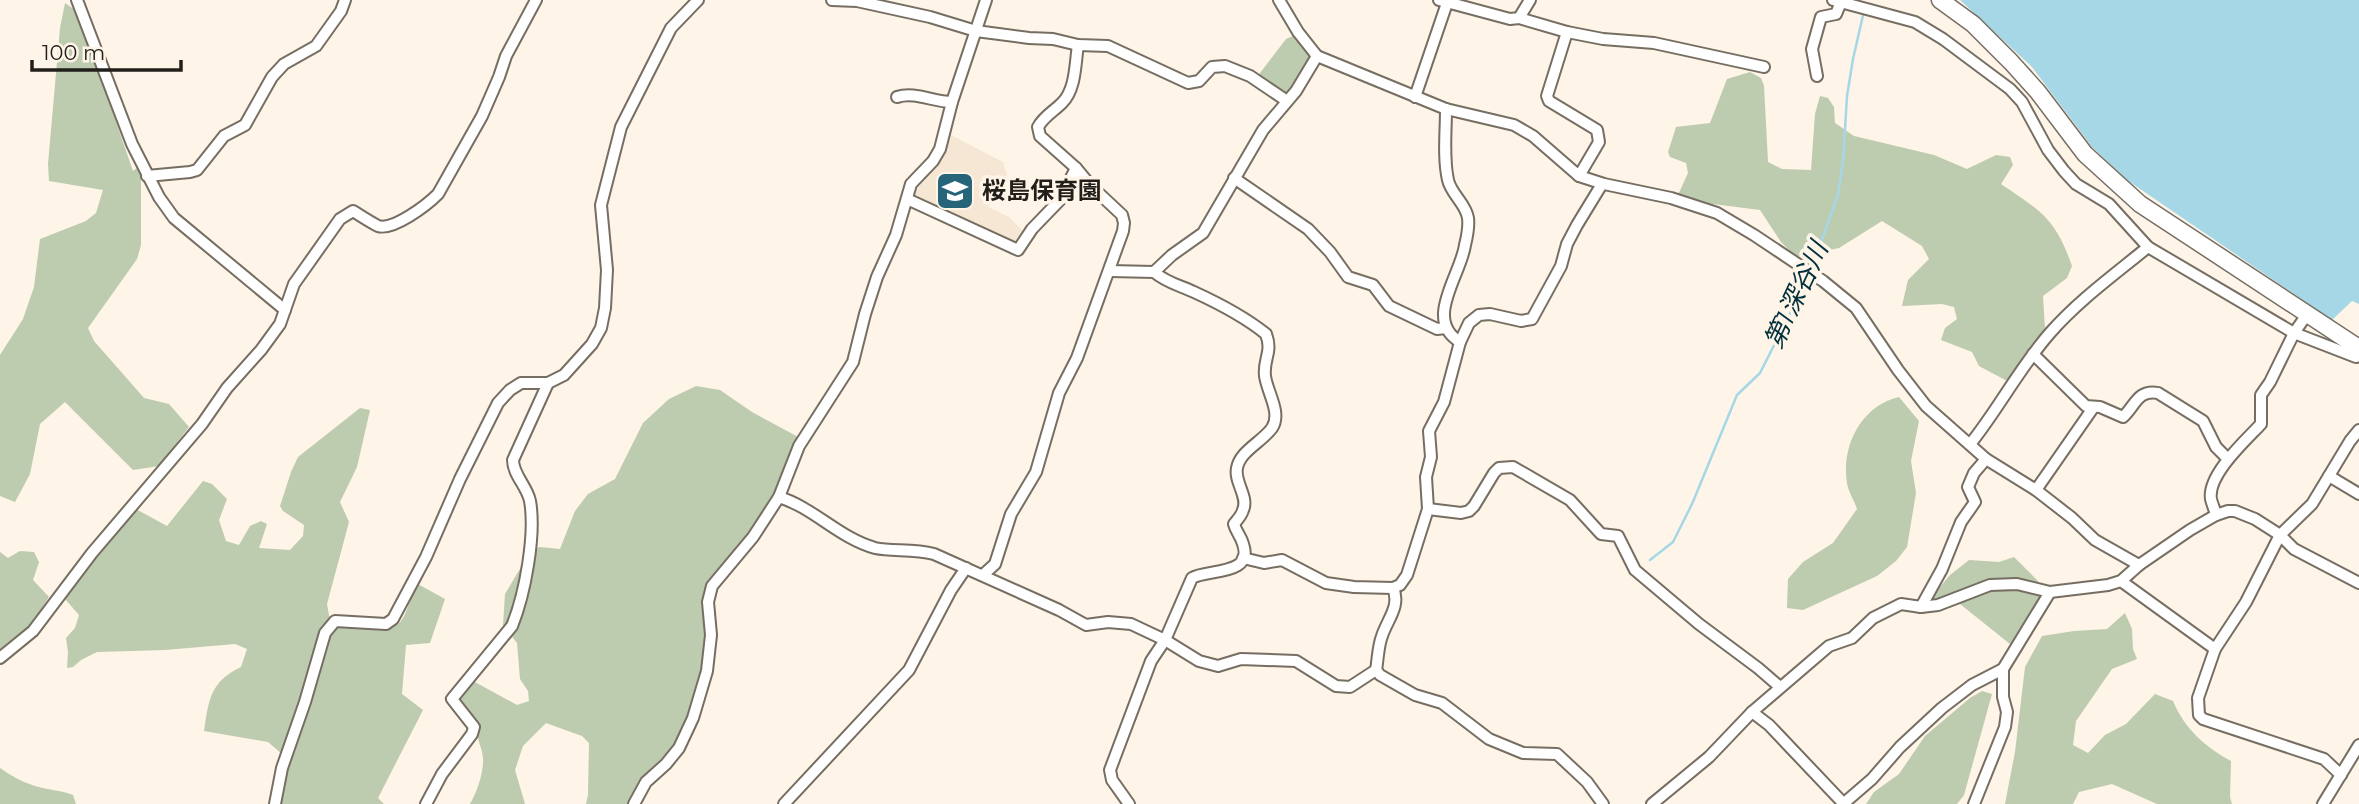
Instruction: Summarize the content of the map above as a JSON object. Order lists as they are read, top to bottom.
{
  "water": ["第1深谷川"],
  "places": {
    "school or university": ["桜島保育園"]
  },
  "scale_bar": "100 m"
}
